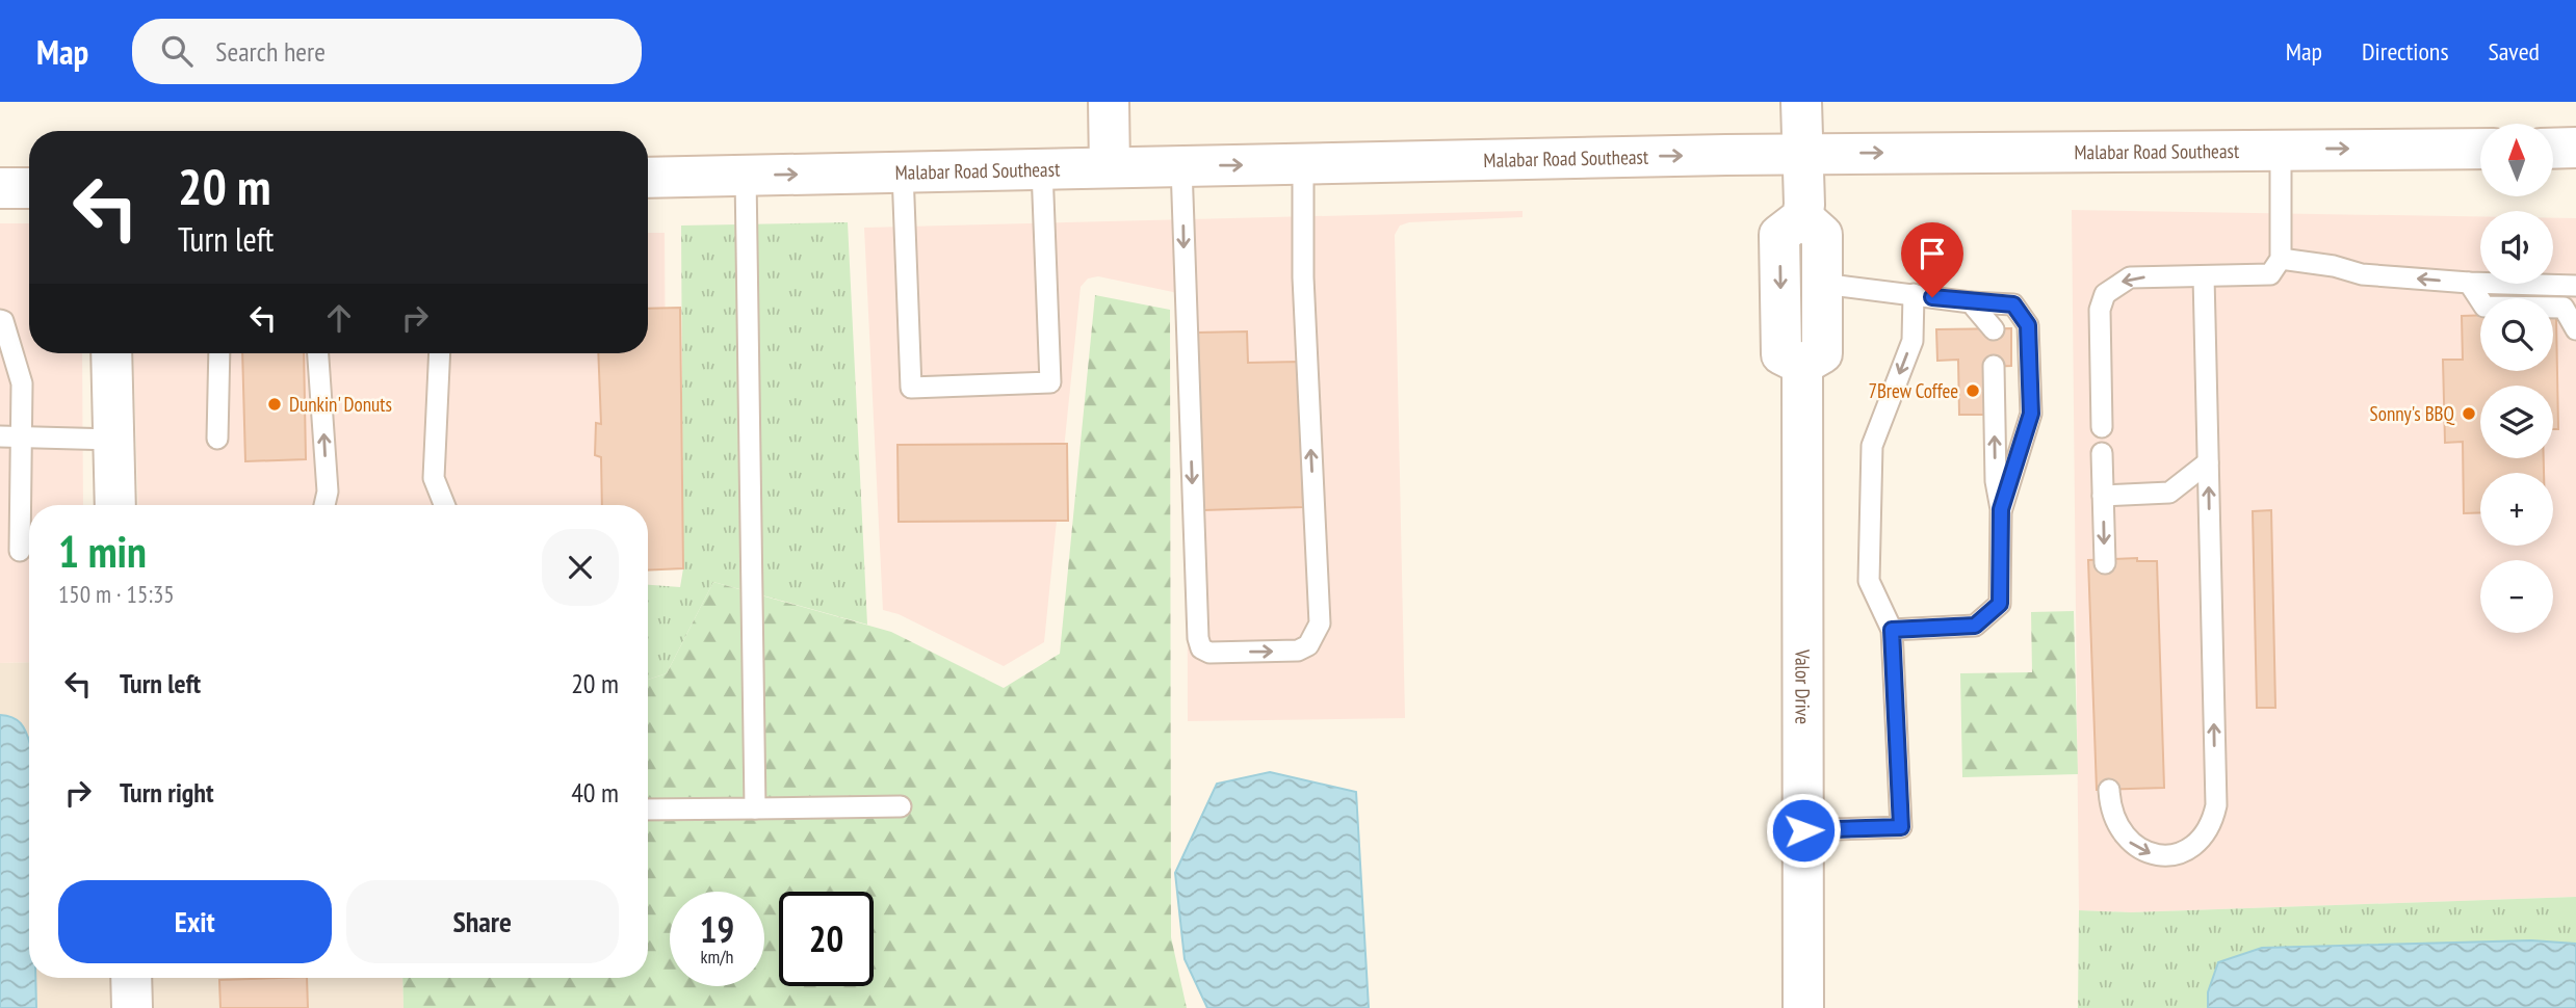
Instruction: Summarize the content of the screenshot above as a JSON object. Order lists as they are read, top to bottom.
{
  "streets": {
    "main road": ["Malabar Road Southeast", "Valor Drive"]
  },
  "one_way": ["Malabar Road Southeast"],
  "places": ["7Brew Coffee", "Dunkin' Donuts", "Sonny's BBQ"],
  "north": "top",
  "page": {
    "header": "Map",
    "search": "Search here",
    "nav": ["Map", "Directions", "Saved"],
    "map_buttons": ["+", "−"],
    "turn": ["20 m", "Turn left"],
    "heading": ["1 min", "150 m · 15:35"],
    "list": [
      {
        "name": "Turn left",
        "value": "20 m"
      },
      {
        "name": "Turn right",
        "value": "40 m"
      }
    ],
    "buttons": ["Exit", "Share"],
    "speed": "19 km/h",
    "limit": "20"
  }
}
